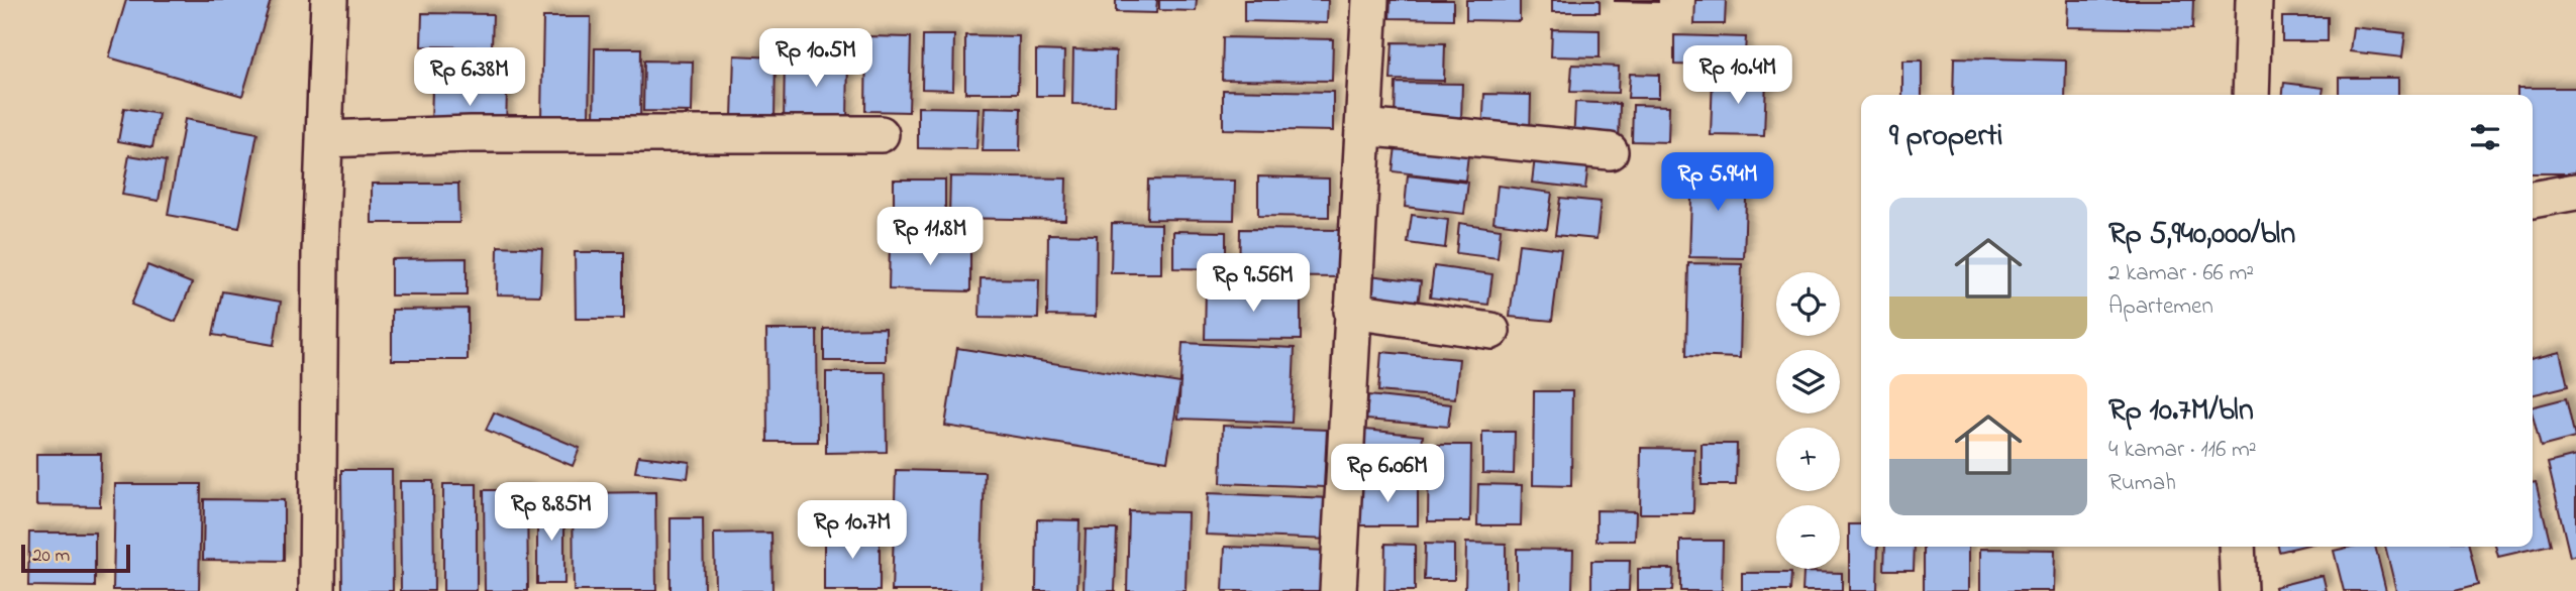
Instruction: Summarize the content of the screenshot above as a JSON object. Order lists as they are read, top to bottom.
{
  "scale_bar": "20 m",
  "page": {
    "price": [
      "Rp 10.5M",
      "Rp 10.4M",
      "Rp 6.38M",
      "Rp 5.94M",
      "Rp 11.8M",
      "Rp 9.56M",
      "Rp 6.06M",
      "Rp 8.85M",
      "Rp 10.7M"
    ],
    "heading": "9 properti",
    "list": [
      {
        "name": "Rp 5,940,000/bln",
        "note": "2 kamar · 66 m² · Apartemen"
      },
      {
        "name": "Rp 10.7M/bln",
        "note": "4 kamar · 116 m² · Rumah"
      }
    ],
    "map_buttons": ["+", "−"],
    "scale": "20 m"
  }
}
